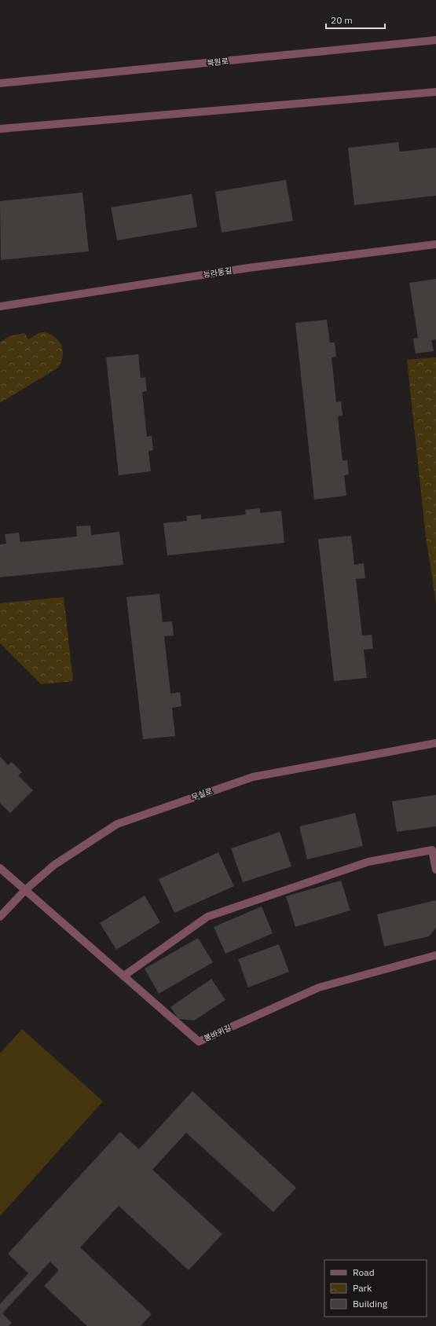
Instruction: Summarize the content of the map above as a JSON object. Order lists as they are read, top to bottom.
{
  "streets": {
    "street": [
      "북원로",
      "능라동길",
      "무실로",
      "봉바위길"
    ]
  },
  "crossings": [
    ["무실로", "봉바위길"]
  ],
  "legend": ["Road", "Park", "Building"],
  "scale_bar": "20 m"
}
